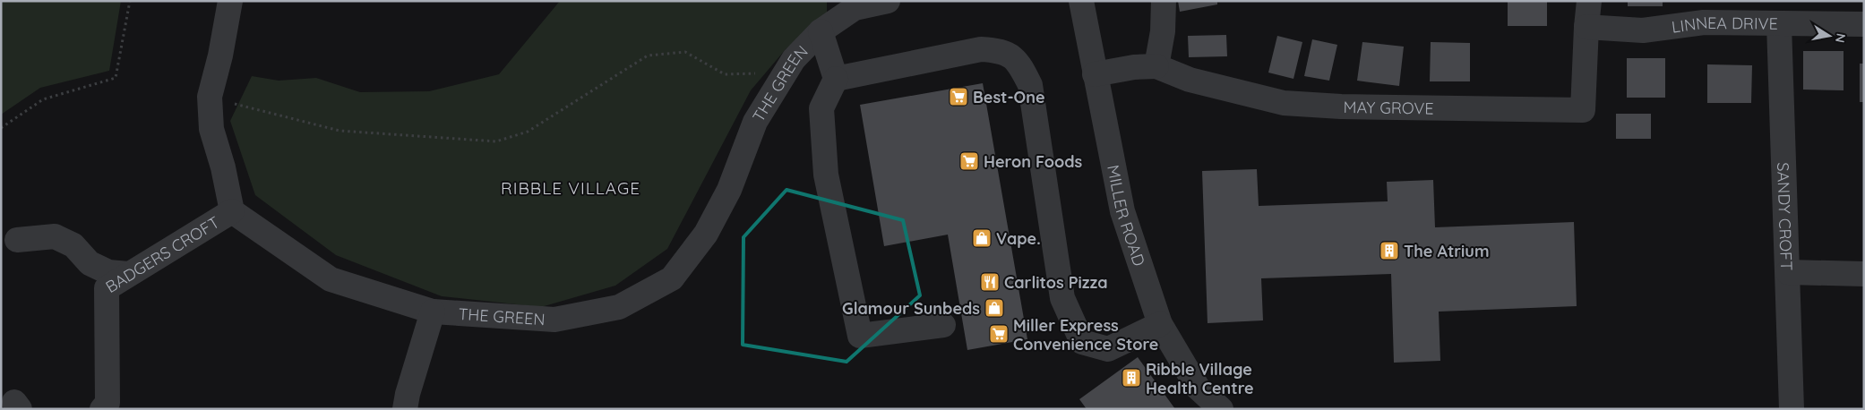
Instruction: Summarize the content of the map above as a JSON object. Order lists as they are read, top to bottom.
{
  "streets": {
    "street": [
      "LINNEA DRIVE",
      "THE GREEN",
      "MAY GROVE",
      "MILLER ROAD",
      "SANDY CROFT",
      "BADGERS CROFT"
    ]
  },
  "crossings": [
    ["LINNEA DRIVE", "MAY GROVE"],
    ["LINNEA DRIVE", "SANDY CROFT"],
    ["THE GREEN", "BADGERS CROFT"]
  ],
  "districts": ["RIBBLE VILLAGE"],
  "places": {
    "supermarket": ["Best-One", "Heron Foods", "Miller Express Convenience Store"],
    "shop": ["Vape.", "Glamour Sunbeds"],
    "building": ["The Atrium", "Ribble Village Health Centre"],
    "restaurant": ["Carlitos Pizza"]
  },
  "north": "right"
}
